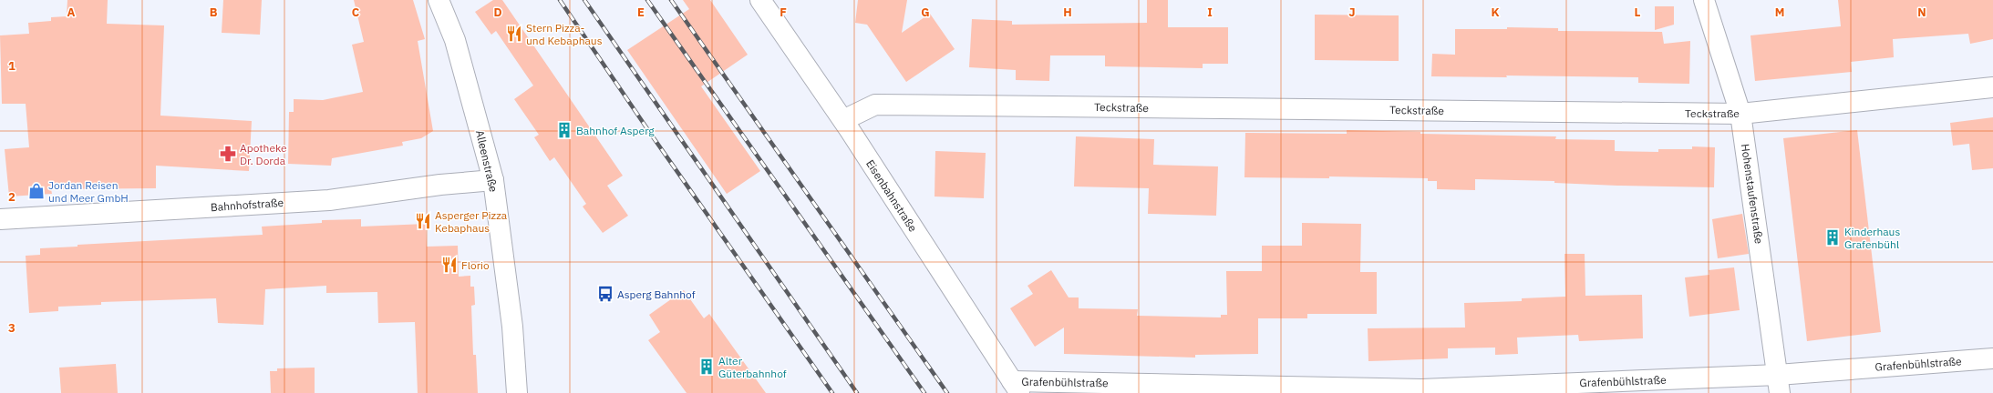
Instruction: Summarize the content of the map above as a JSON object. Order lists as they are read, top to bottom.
{
  "streets": {
    "street": [
      "Teckstraße",
      "Alleenstraße",
      "Hohenstaufenstraße",
      "Eisenbahnstraße",
      "Bahnhofstraße",
      "Grafenbühlstraße"
    ]
  },
  "crossings": [
    ["Teckstraße", "Hohenstaufenstraße"],
    ["Teckstraße", "Eisenbahnstraße"],
    ["Alleenstraße", "Bahnhofstraße"],
    ["Hohenstaufenstraße", "Grafenbühlstraße"],
    ["Eisenbahnstraße", "Grafenbühlstraße"]
  ],
  "places": {
    "restaurant": ["Stern Pizza- und Kebaphaus", "Asperger Pizza Kebaphaus", "Florio"],
    "building": ["Bahnhof Asperg", "Kinderhaus Grafenbühl", "Alter Güterbahnhof"],
    "pharmacy": ["Apotheke Dr. Dorda"],
    "shop": ["Jordan Reisen und Meer GmbH"],
    "bus stop": ["Asperg Bahnhof"]
  },
  "grid": {
    "columns": [
      "A",
      "B",
      "C",
      "D",
      "E",
      "F",
      "G",
      "H",
      "I",
      "J",
      "K",
      "L",
      "M",
      "N"
    ],
    "rows": ["1", "2", "3"]
  }
}
